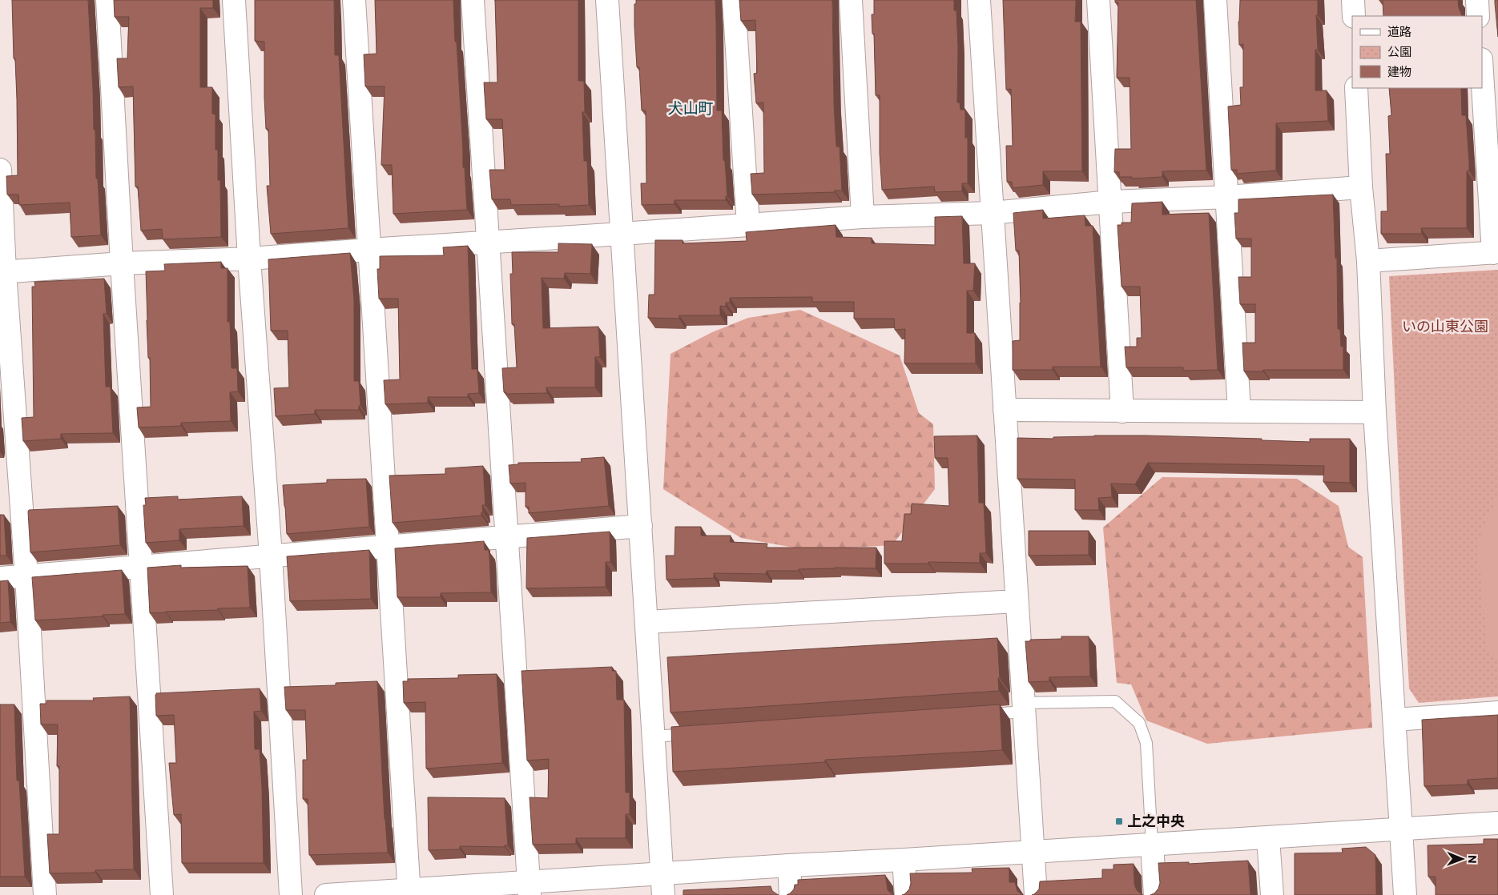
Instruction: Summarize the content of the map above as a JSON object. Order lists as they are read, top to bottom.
{
  "districts": ["犬山町"],
  "parks": ["いの山東公園"],
  "places": {
    "transit": ["上之中央"]
  },
  "legend": ["道路", "公園", "建物"],
  "north": "right"
}
